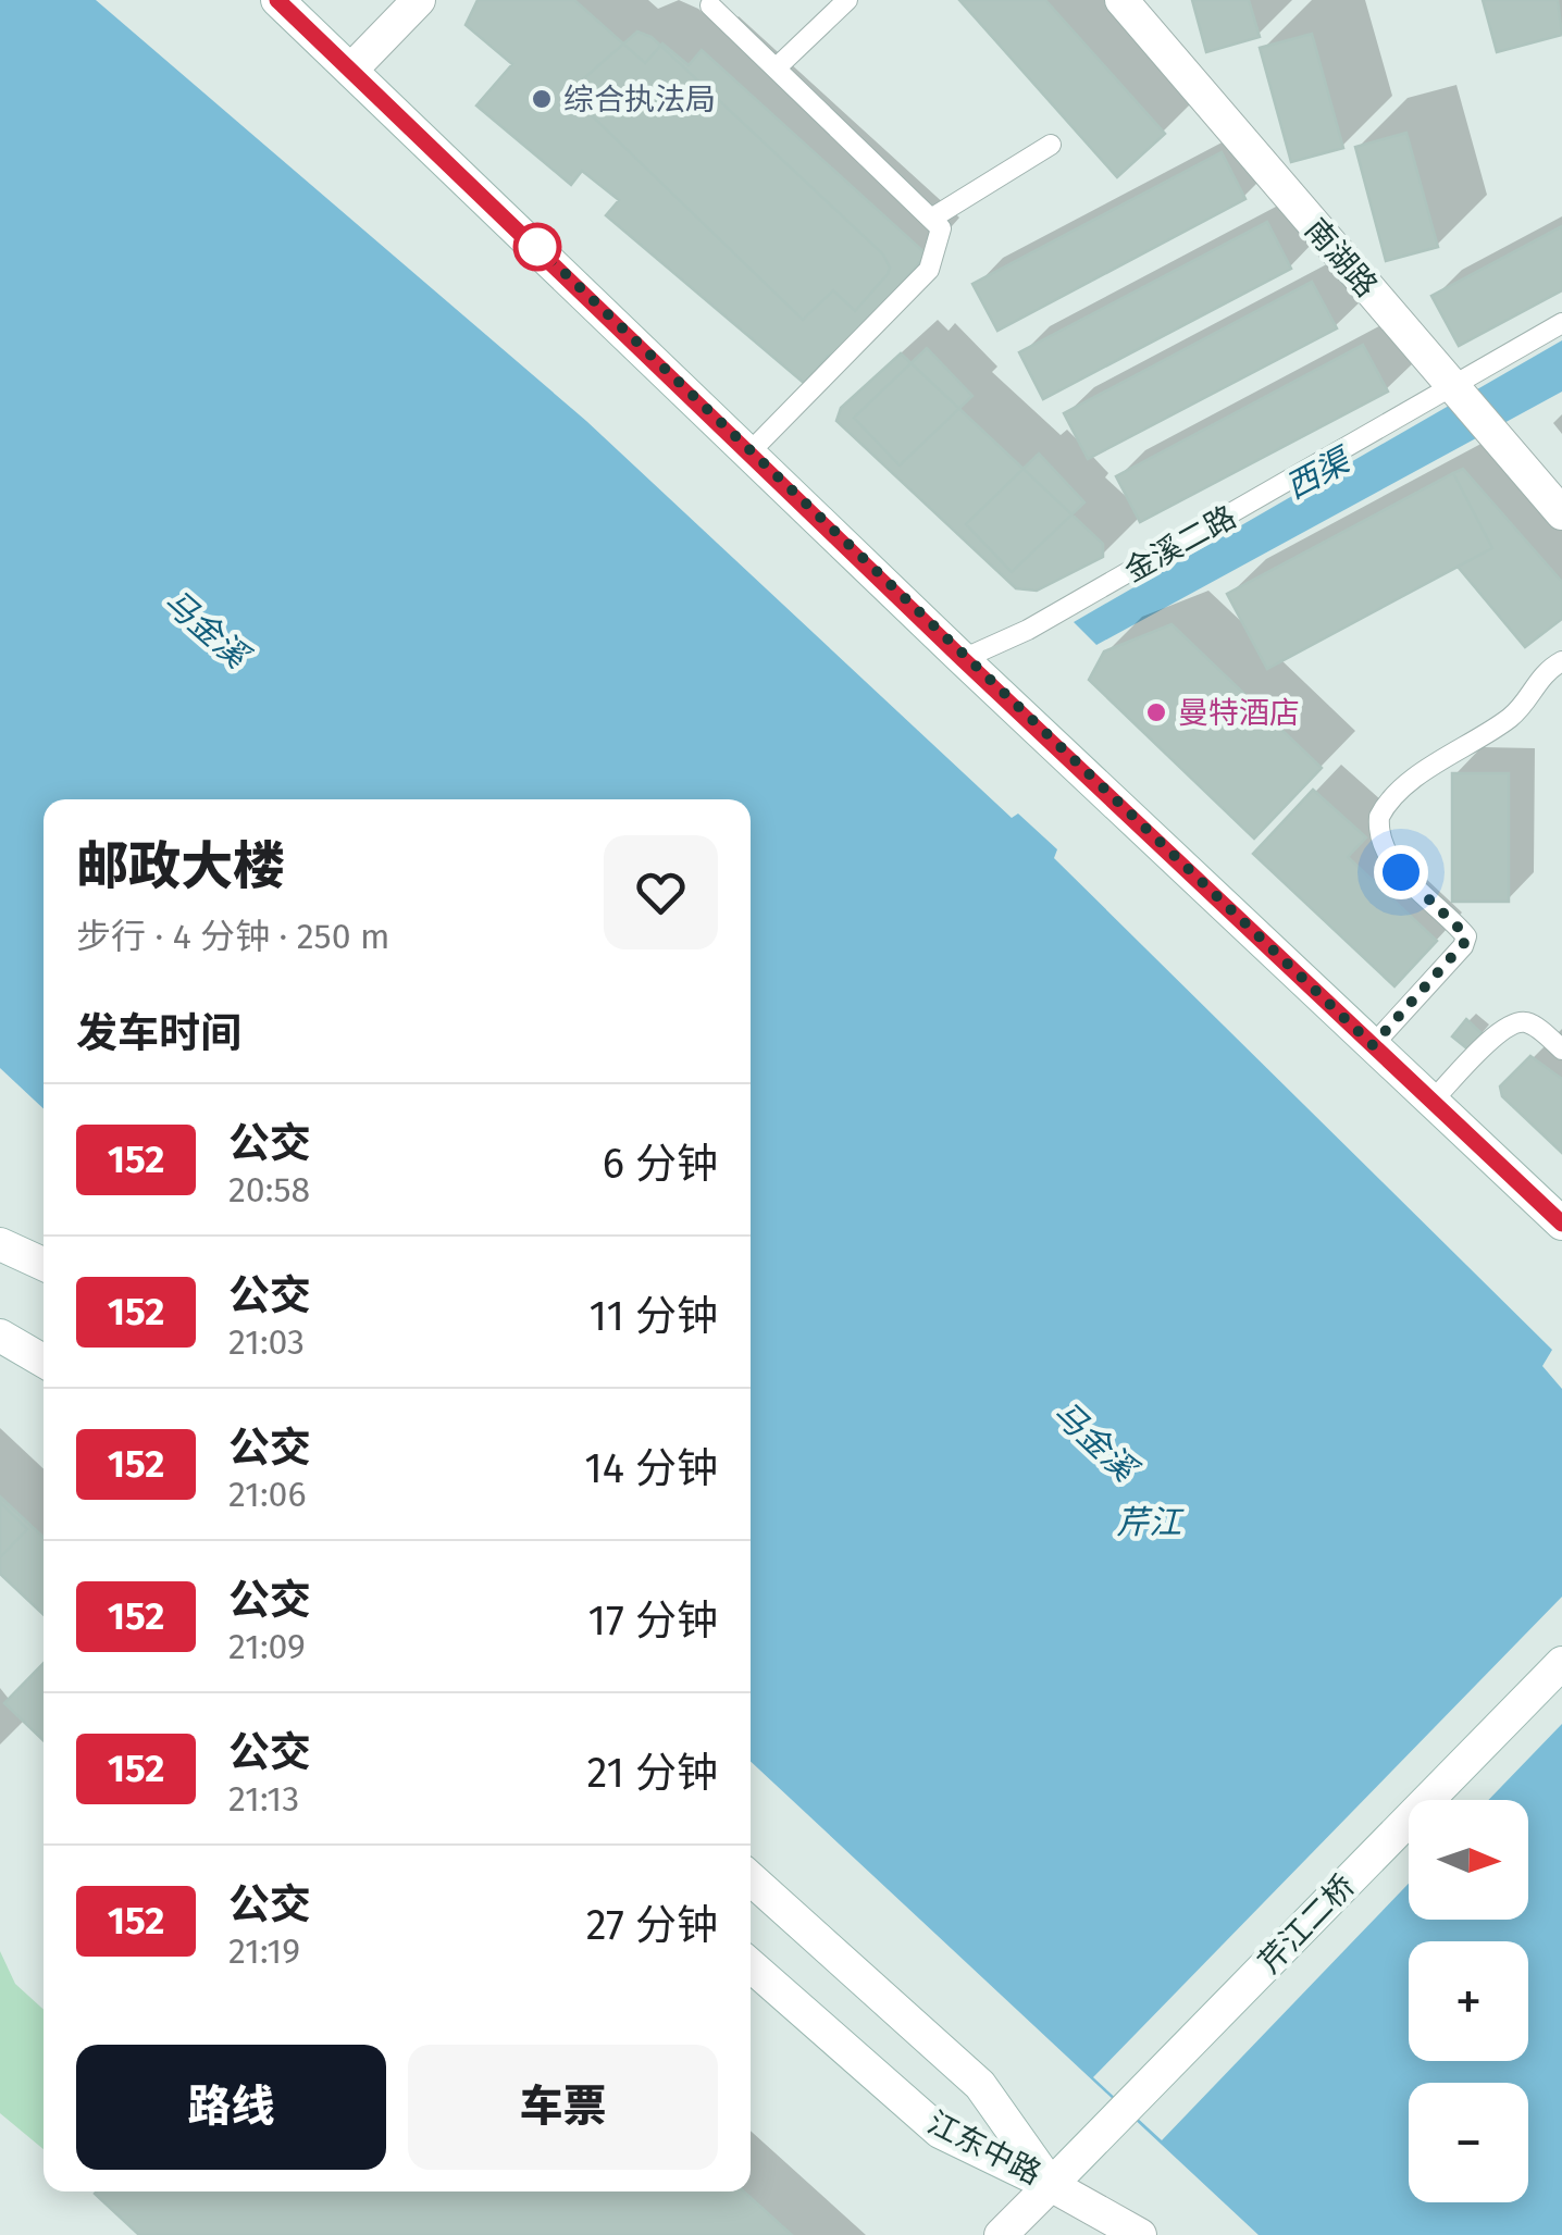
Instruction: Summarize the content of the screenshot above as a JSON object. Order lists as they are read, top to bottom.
{
  "streets": {
    "main road": ["南湖路", "芹江二桥", "江东中路"],
    "lane": ["金溪二路"]
  },
  "crossings": [
    ["南湖路", "金溪二路"],
    ["芹江二桥", "江东中路"]
  ],
  "water": ["西渠", "马金溪", "芹江"],
  "places": ["综合执法局", "曼特酒店"],
  "lines": ["bus line 152"],
  "north": "right",
  "page": {
    "heading": [
      ["邮政大楼", "步行 · 4 分钟 · 250 m"],
      "发车时间"
    ],
    "list": [
      {
        "mark": "152",
        "name": "公交",
        "note": "20:58",
        "value": "6 分钟"
      },
      {
        "mark": "152",
        "name": "公交",
        "note": "21:03",
        "value": "11 分钟"
      },
      {
        "mark": "152",
        "name": "公交",
        "note": "21:06",
        "value": "14 分钟"
      },
      {
        "mark": "152",
        "name": "公交",
        "note": "21:09",
        "value": "17 分钟"
      },
      {
        "mark": "152",
        "name": "公交",
        "note": "21:13",
        "value": "21 分钟"
      },
      {
        "mark": "152",
        "name": "公交",
        "note": "21:19",
        "value": "27 分钟"
      }
    ],
    "map_buttons": ["+", "−"],
    "buttons": ["路线", "车票"]
  }
}
